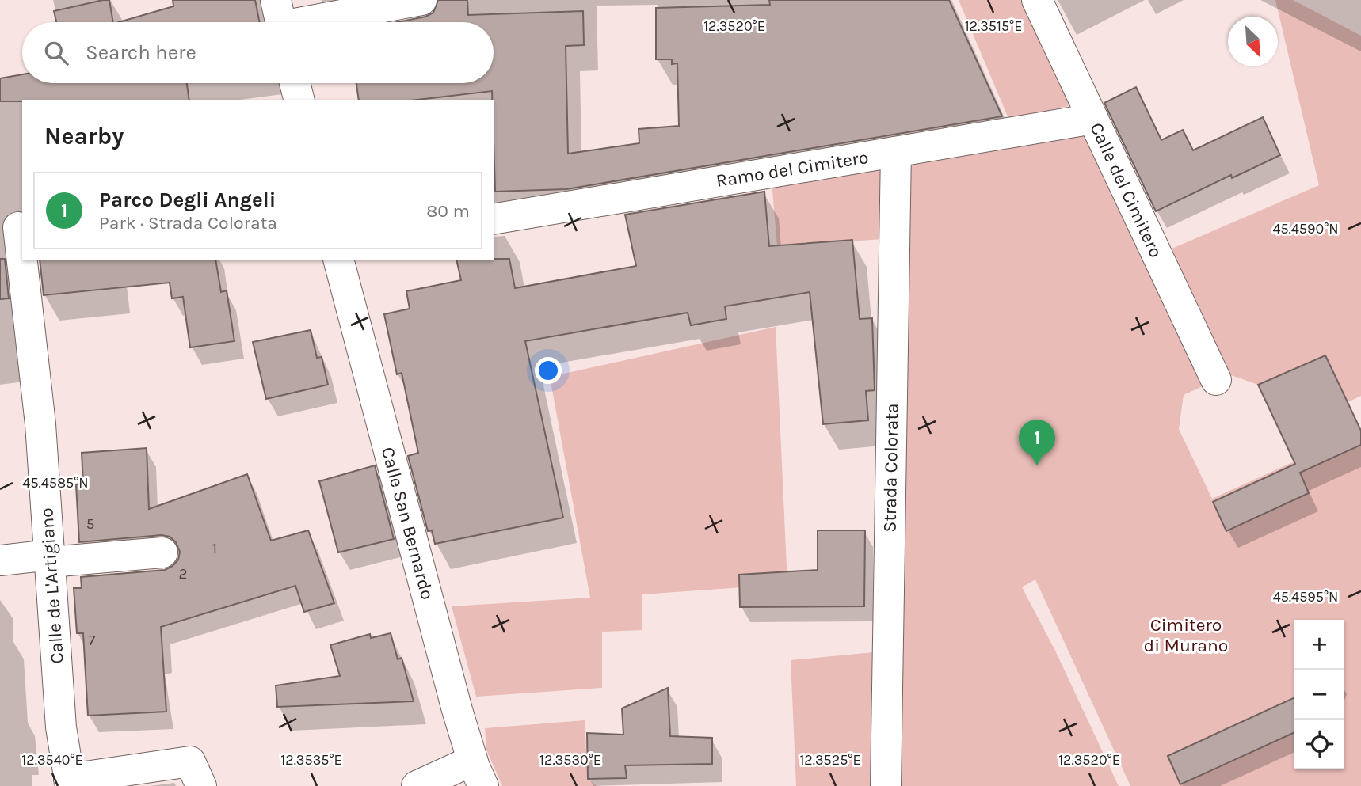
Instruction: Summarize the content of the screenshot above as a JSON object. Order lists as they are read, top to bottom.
{
  "streets": {
    "street": [
      "Ramo del Cimitero",
      "Calle del Cimitero",
      "Strada Colorata",
      "Calle San Bernardo",
      "Calle de L'Artigiano"
    ]
  },
  "crossings": [
    ["Ramo del Cimitero", "Calle del Cimitero"],
    ["Ramo del Cimitero", "Strada Colorata"]
  ],
  "parks": ["Cimitero di Murano"],
  "house_numbers": [
    "5",
    "1",
    "2",
    "7"
  ],
  "north": "bottom right",
  "page": {
    "search": "Search here",
    "heading": "Nearby",
    "list": [
      {
        "mark": "1",
        "name": "Parco Degli Angeli",
        "note": "Park · Strada Colorata",
        "value": "80 m"
      }
    ],
    "pins": "1",
    "map_buttons": ["+", "−"]
  },
  "coordinates": [
    "12.3520°E",
    "12.3515°E",
    "45.4590°N",
    "45.4585°N",
    "45.4595°N",
    "12.3540°E",
    "12.3535°E",
    "12.3530°E",
    "12.3525°E"
  ]
}
